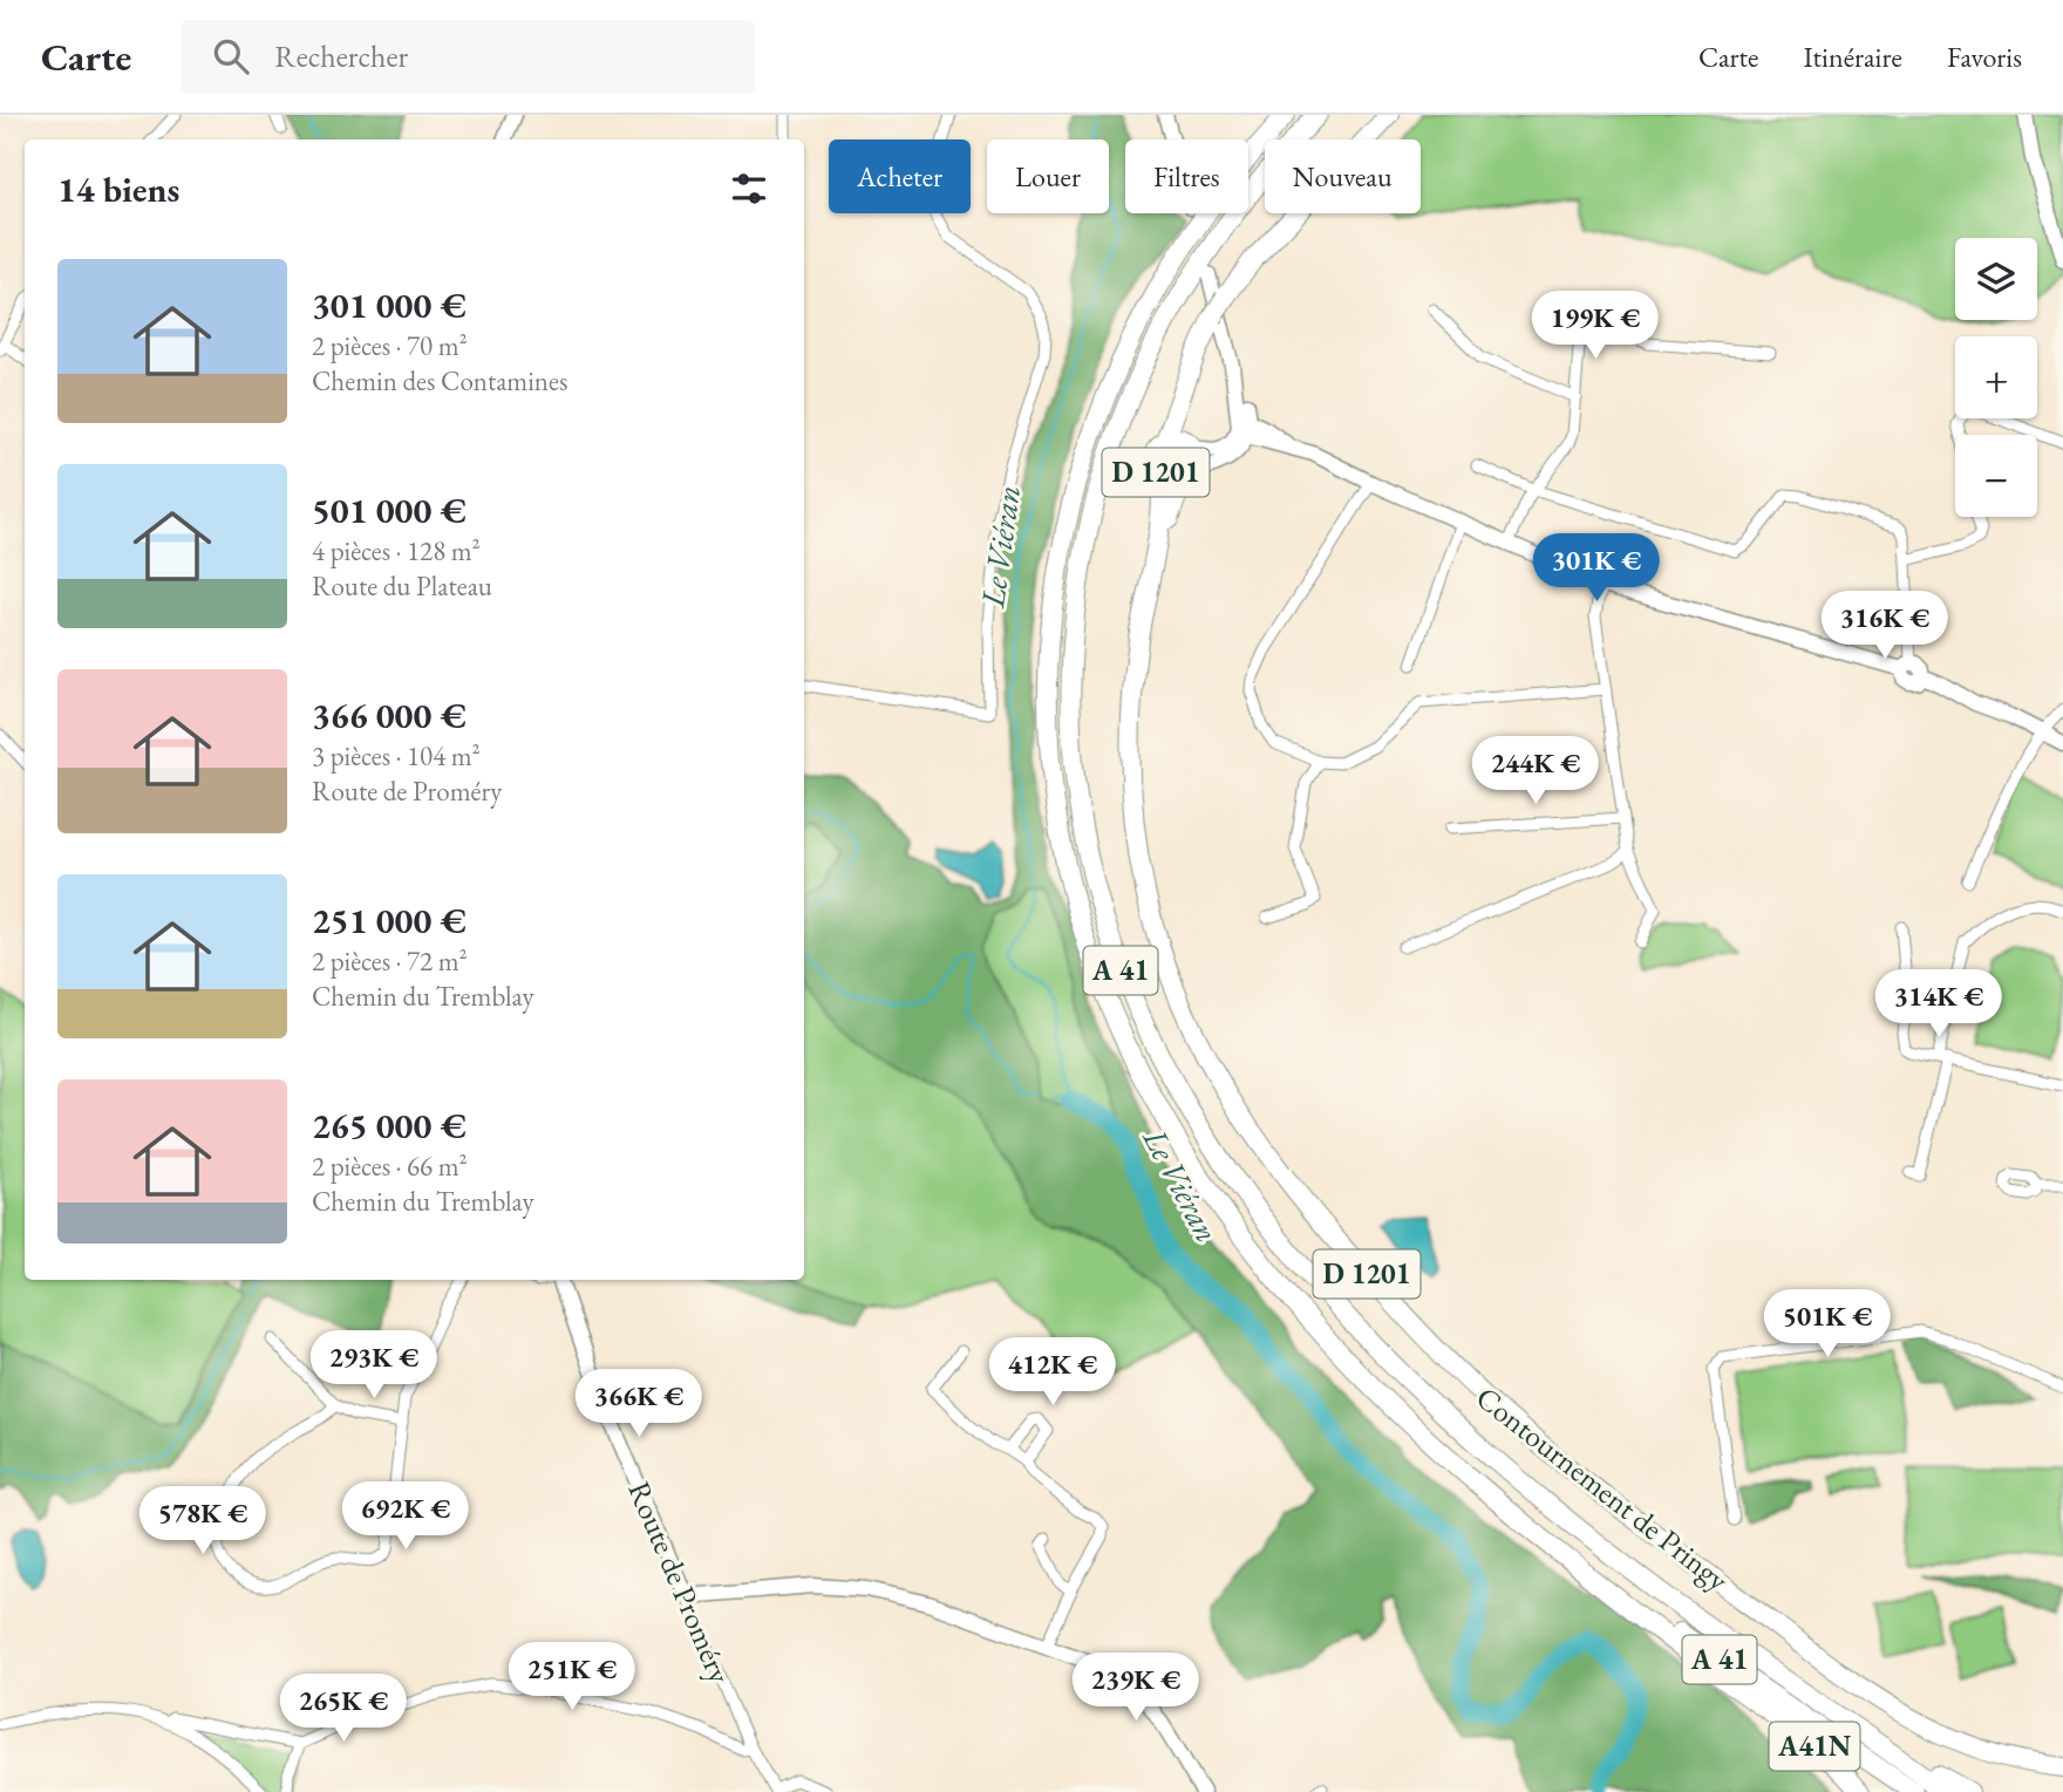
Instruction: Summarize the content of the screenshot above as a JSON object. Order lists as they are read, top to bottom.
{
  "streets": {
    "highway": [
      "D 1201",
      "A 41",
      "Contournement de Pringy",
      "A41N"
    ],
    "street": ["Route de Proméry"]
  },
  "crossings": [
    ["D 1201", "Contournement de Pringy"],
    ["A 41", "A41N"]
  ],
  "water": ["Le Viéran"],
  "page": {
    "header": "Carte",
    "search": "Rechercher",
    "nav": ["Carte", "Itinéraire", "Favoris"],
    "chip": [
      "Acheter",
      "Louer",
      "Filtres",
      "Nouveau"
    ],
    "heading": "14 biens",
    "map_buttons": ["+", "−"],
    "list": [
      {
        "name": "301 000 €",
        "note": "2 pièces · 70 m² · Chemin des Contamines"
      },
      {
        "name": "501 000 €",
        "note": "4 pièces · 128 m² · Route du Plateau"
      },
      {
        "name": "366 000 €",
        "note": "3 pièces · 104 m² · Route de Proméry"
      },
      {
        "name": "251 000 €",
        "note": "2 pièces · 72 m² · Chemin du Tremblay"
      },
      {
        "name": "265 000 €",
        "note": "2 pièces · 66 m² · Chemin du Tremblay"
      }
    ],
    "price": [
      "199K €",
      "301K €",
      "316K €",
      "244K €",
      "314K €",
      "501K €",
      "293K €",
      "412K €",
      "366K €",
      "692K €",
      "578K €",
      "251K €",
      "239K €",
      "265K €"
    ]
  }
}
